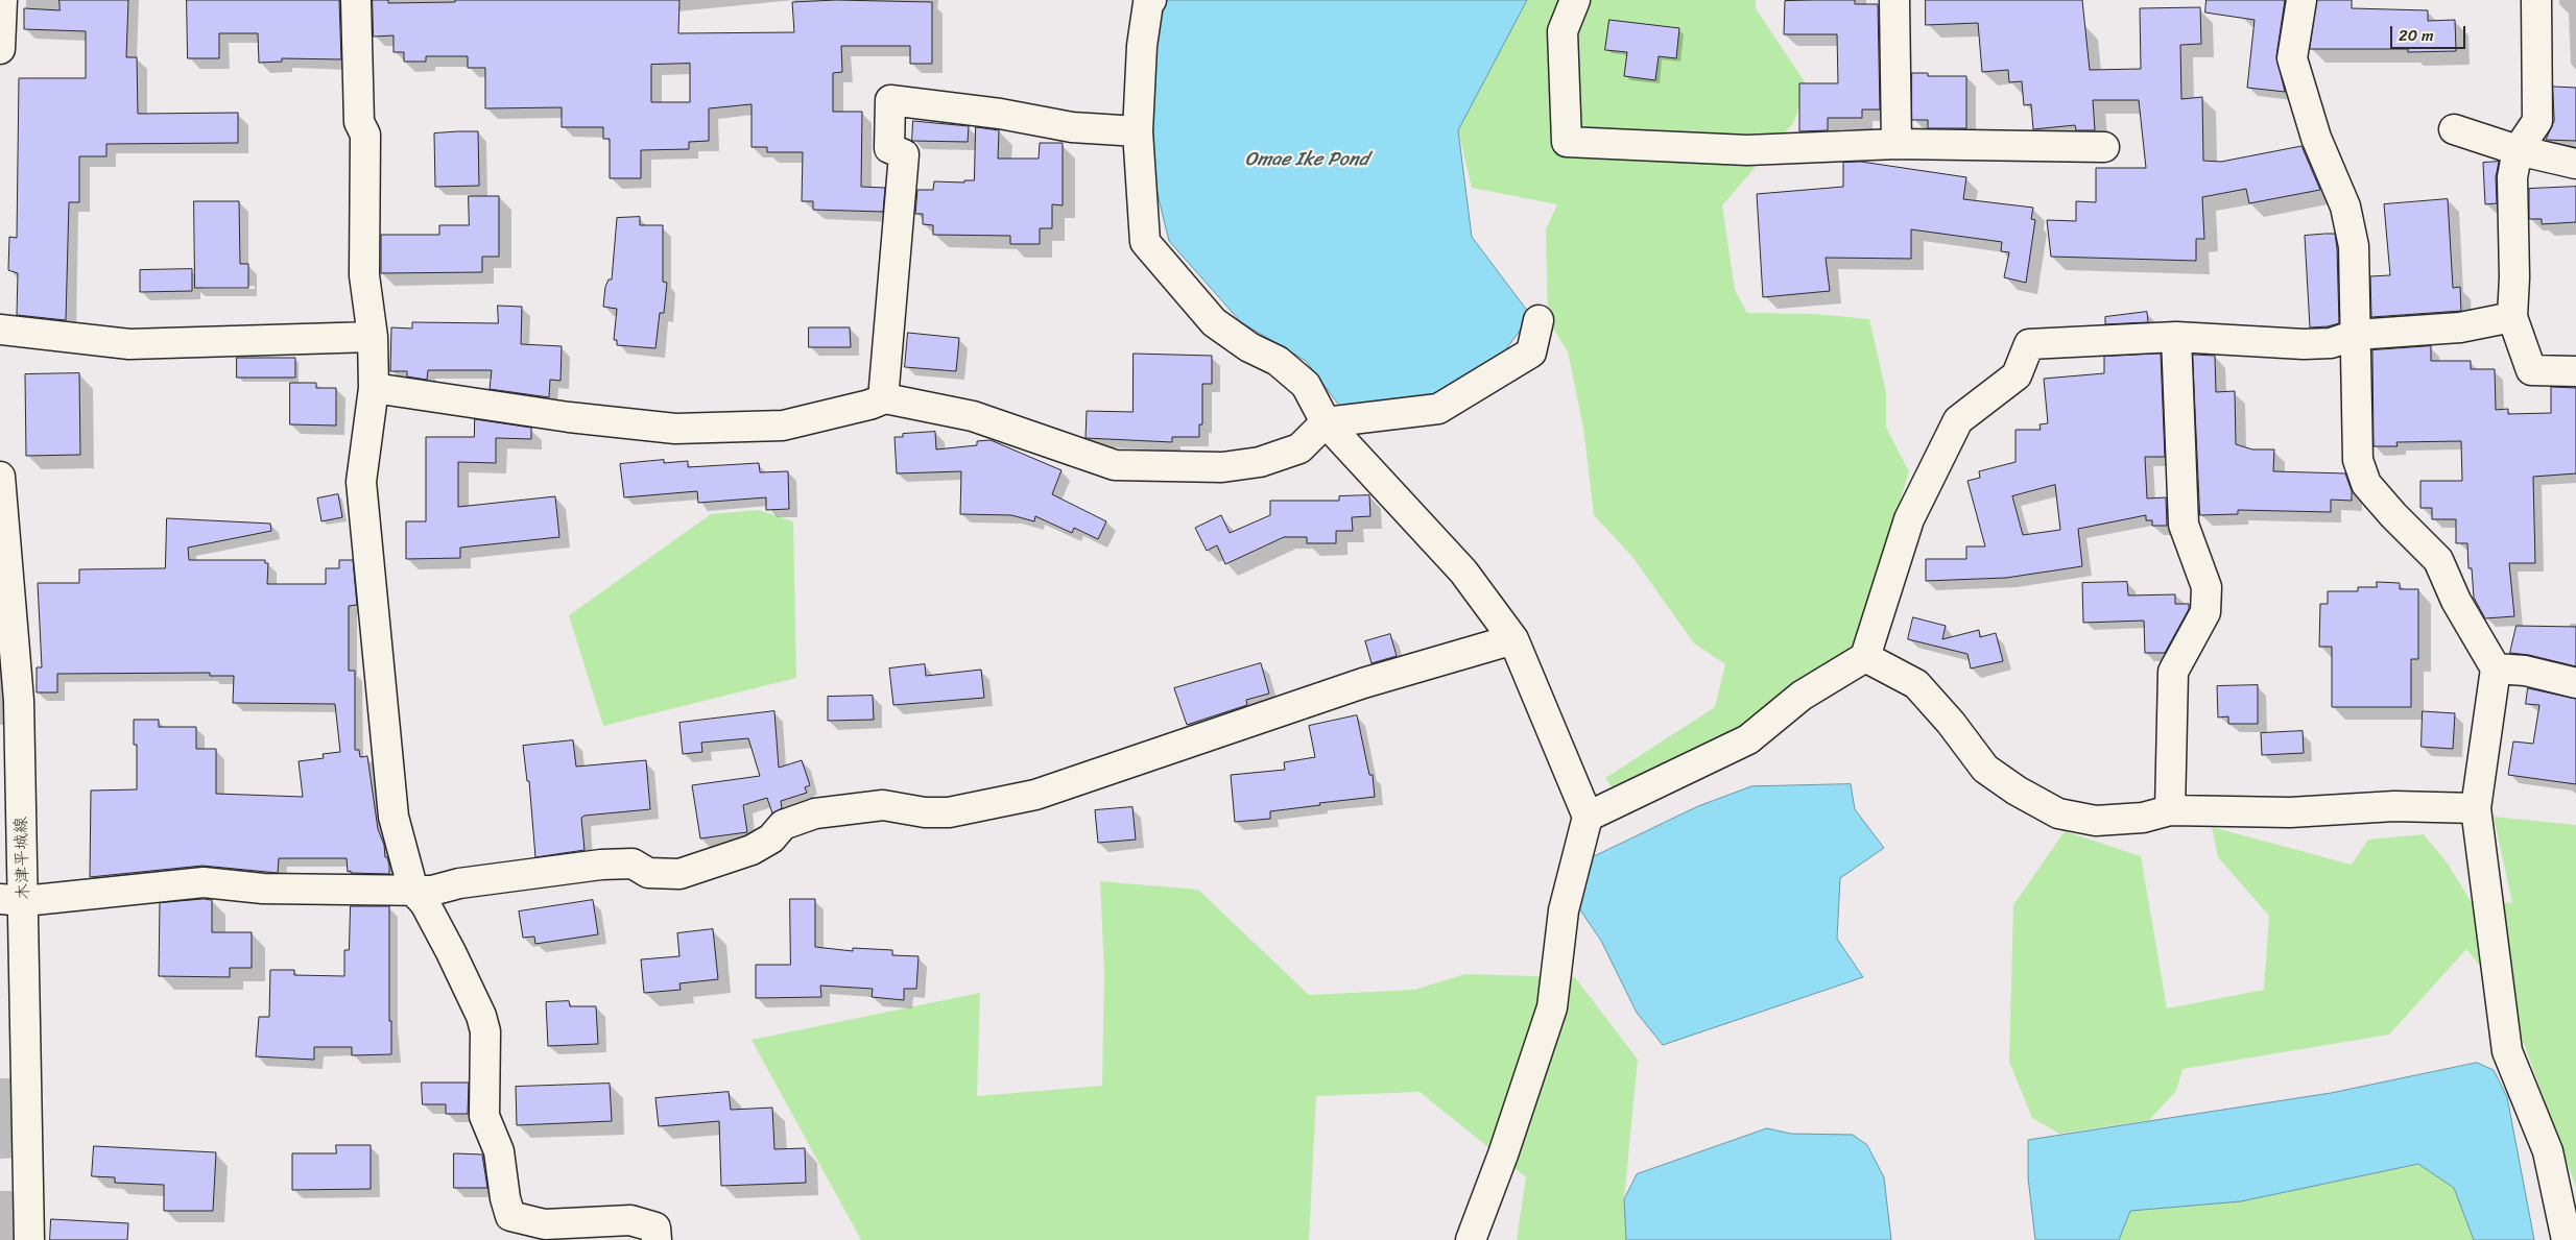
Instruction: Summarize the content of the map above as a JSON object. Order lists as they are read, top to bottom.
{
  "streets": {
    "street": ["木津平城線"]
  },
  "water": ["Omae Ike Pond"],
  "scale_bar": "20 m"
}
